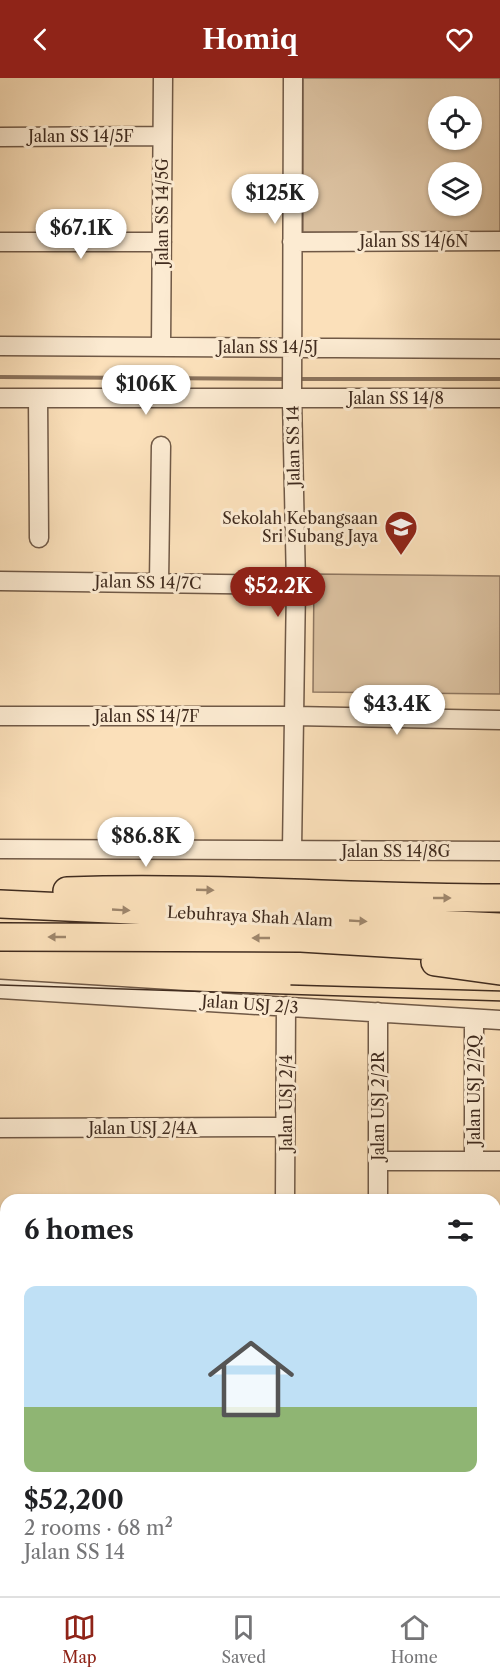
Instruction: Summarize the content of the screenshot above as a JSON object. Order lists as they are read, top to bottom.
{
  "streets": {
    "highway": ["Lebuhraya Shah Alam"],
    "street": [
      "Jalan SS 14/5F",
      "Jalan SS 14/5G",
      "Jalan SS 14/6N",
      "Jalan SS 14/5J",
      "Jalan SS 14/8",
      "Jalan SS 14",
      "Jalan SS 14/7C",
      "Jalan SS 14/7F",
      "Jalan SS 14/8G",
      "Jalan USJ 2/3",
      "Jalan USJ 2/2Q",
      "Jalan USJ 2/4",
      "Jalan USJ 2/2R",
      "Jalan USJ 2/4A"
    ]
  },
  "crossings": [
    ["Jalan SS 14/5F", "Jalan SS 14/5G"],
    ["Jalan SS 14/5G", "Jalan SS 14/5J"],
    ["Jalan SS 14/6N", "Jalan SS 14"],
    ["Jalan SS 14/5J", "Jalan SS 14"],
    ["Jalan SS 14/8", "Jalan SS 14"],
    ["Jalan SS 14", "Jalan SS 14/7C"],
    ["Jalan SS 14", "Jalan SS 14/7F"],
    ["Jalan SS 14", "Jalan SS 14/8G"],
    ["Jalan USJ 2/3", "Jalan USJ 2/2Q"],
    ["Jalan USJ 2/3", "Jalan USJ 2/4"],
    ["Jalan USJ 2/3", "Jalan USJ 2/2R"],
    ["Jalan USJ 2/4", "Jalan USJ 2/4A"]
  ],
  "places": {
    "school or university": ["Sekolah Kebangsaan Sri Subang Jaya"]
  },
  "page": {
    "header": "Homiq",
    "price": [
      "$125K",
      "$67.1K",
      "$106K",
      "$52.2K",
      "$43.4K",
      "$86.8K"
    ],
    "heading": "6 homes",
    "list": [
      {
        "name": "$52,200",
        "note": "2 rooms · 68 m² · Jalan SS 14"
      }
    ],
    "tabs": ["Map", "Saved", "Home"]
  }
}
